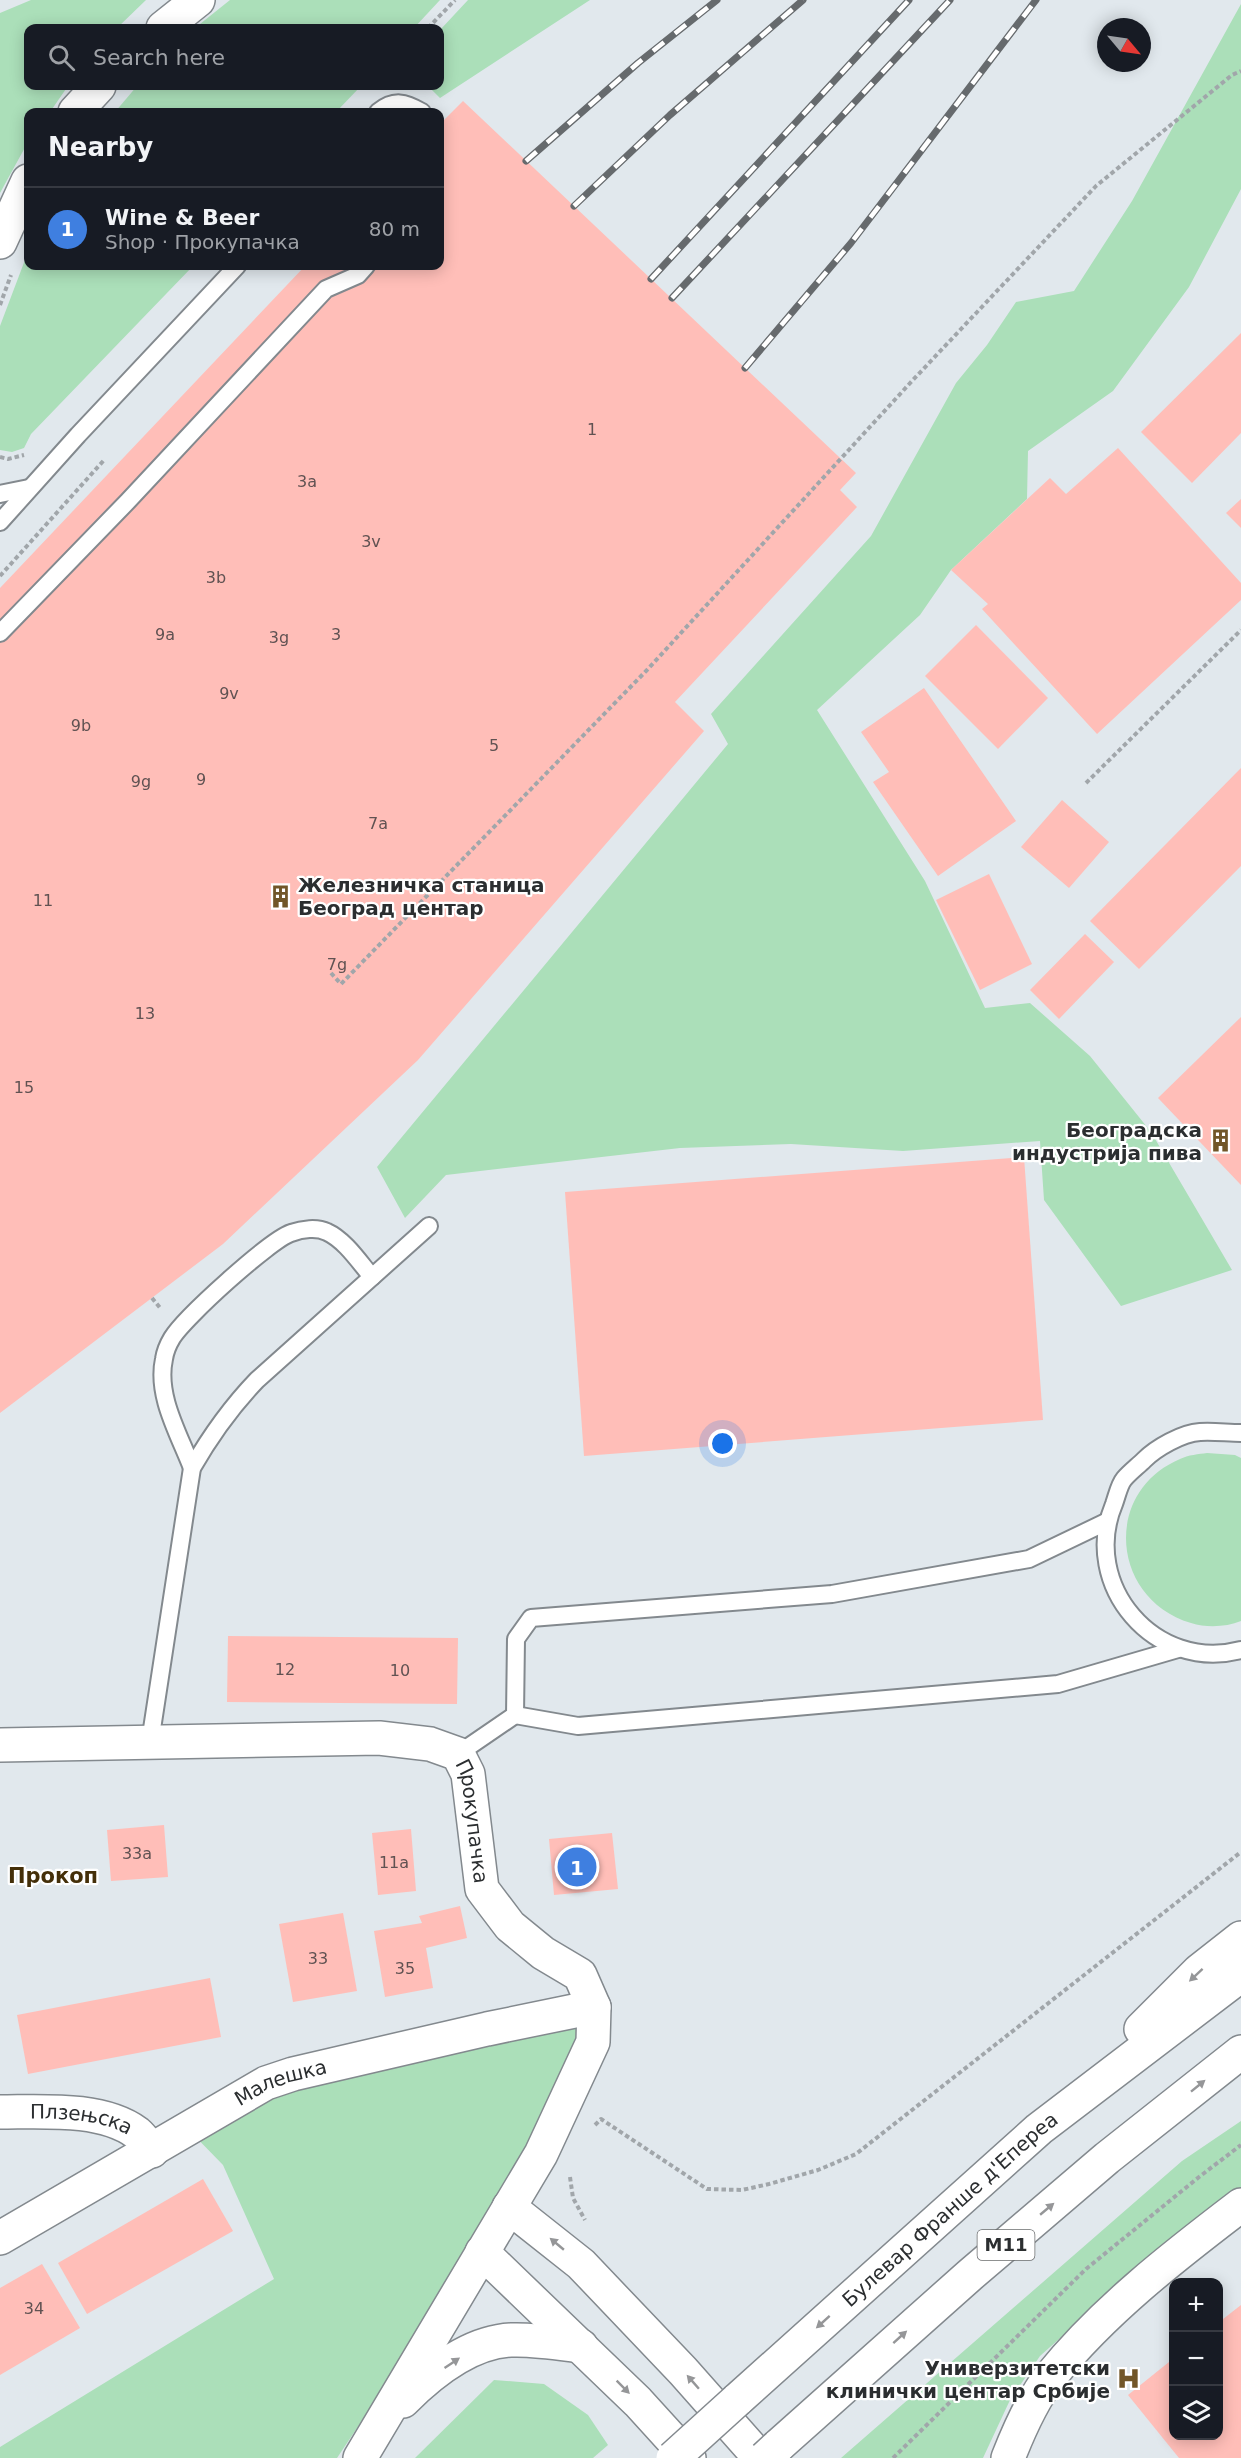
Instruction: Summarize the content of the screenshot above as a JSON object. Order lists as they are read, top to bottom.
{
  "streets": {
    "main road": [
      "Прокупачка",
      "Малешка",
      "Плзењска",
      "Булевар Франше д'Епереа",
      "M11"
    ]
  },
  "crossings": [
    ["Прокупачка", "Малешка"],
    ["Малешка", "Плзењска"]
  ],
  "districts": ["Прокоп"],
  "places": {
    "building": ["Железничка станица Београд центар", "Београдска индустрија пива"],
    "hospital": ["Универзитетски клинички центар Србије"]
  },
  "house_numbers": [
    "1",
    "3a",
    "3v",
    "3b",
    "9a",
    "3",
    "3g",
    "9v",
    "9b",
    "5",
    "9",
    "9g",
    "7a",
    "11",
    "7g",
    "13",
    "15",
    "12",
    "10",
    "33a",
    "11a",
    "33",
    "35",
    "34"
  ],
  "north": "bottom right",
  "page": {
    "search": "Search here",
    "heading": "Nearby",
    "list": [
      {
        "mark": "1",
        "name": "Wine & Beer",
        "note": "Shop · Прокупачка",
        "value": "80 m"
      }
    ],
    "pins": "1",
    "map_buttons": ["+", "−"]
  }
}
